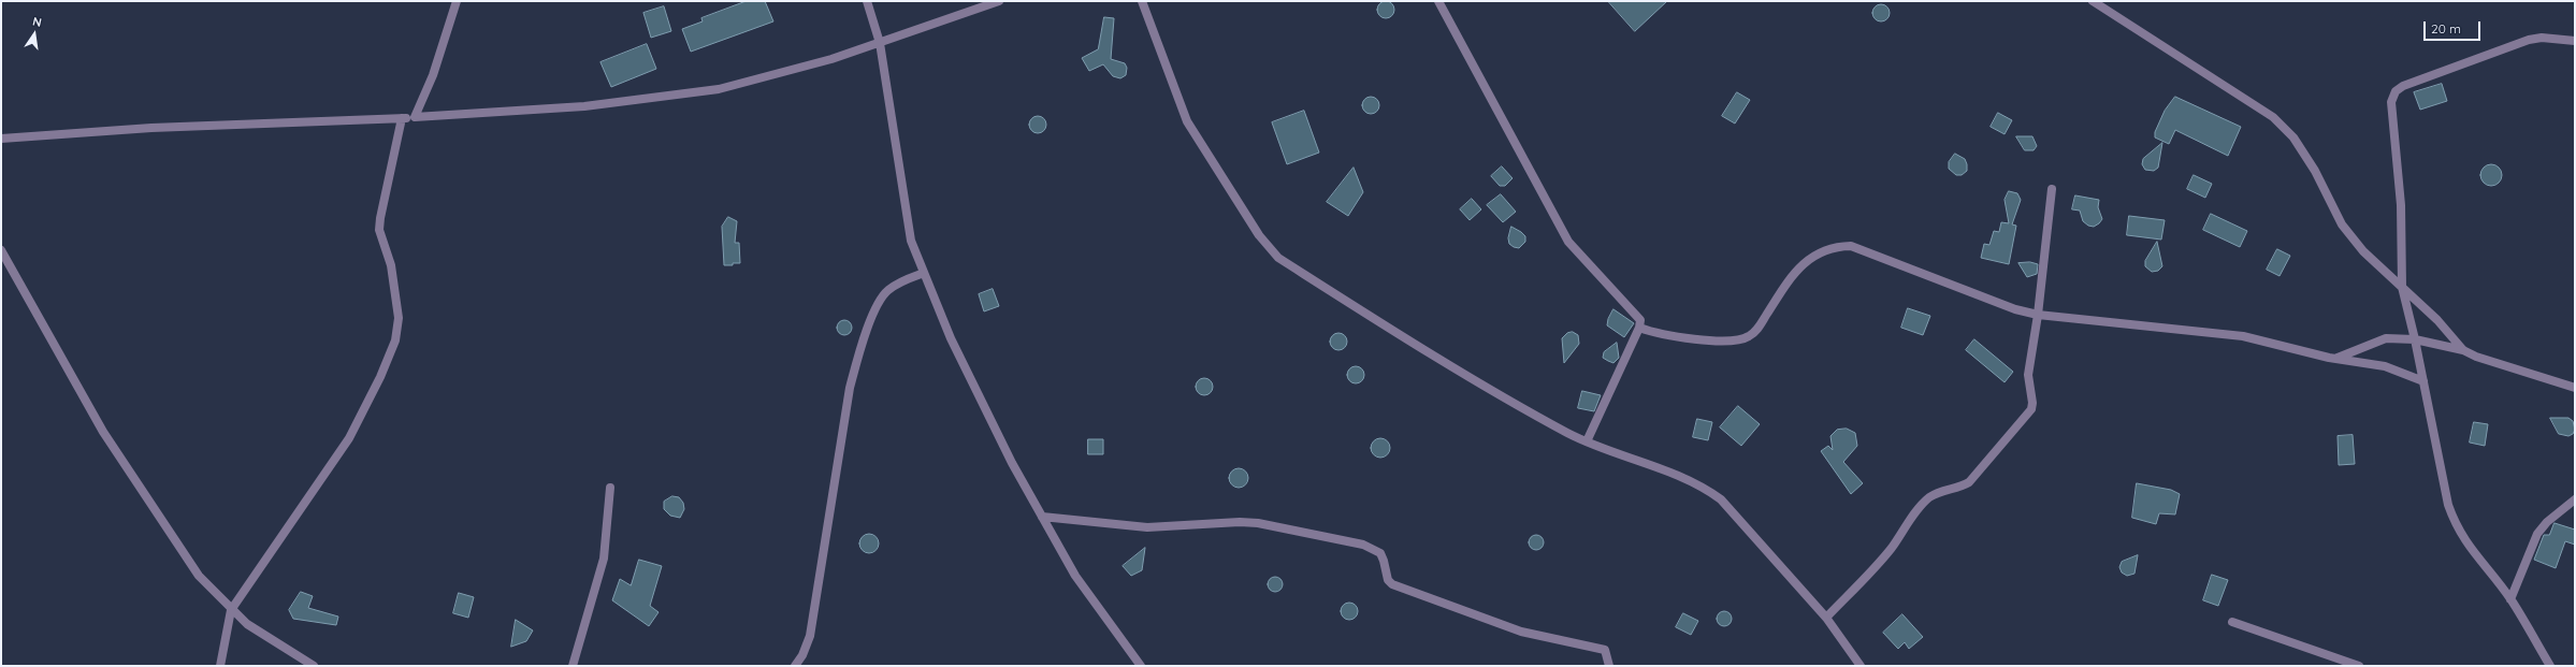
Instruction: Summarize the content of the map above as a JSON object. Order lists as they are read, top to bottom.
{
  "scale_bar": "20 m",
  "north": "top"
}
